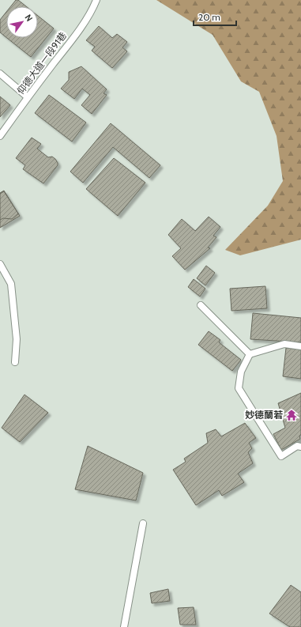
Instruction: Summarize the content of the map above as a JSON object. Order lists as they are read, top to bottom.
{
  "streets": {
    "lane": ["仰德大道一段91巷"]
  },
  "places": {
    "temple": ["妙德蘭若"]
  },
  "scale_bar": "20 m",
  "north": "top right"
}
